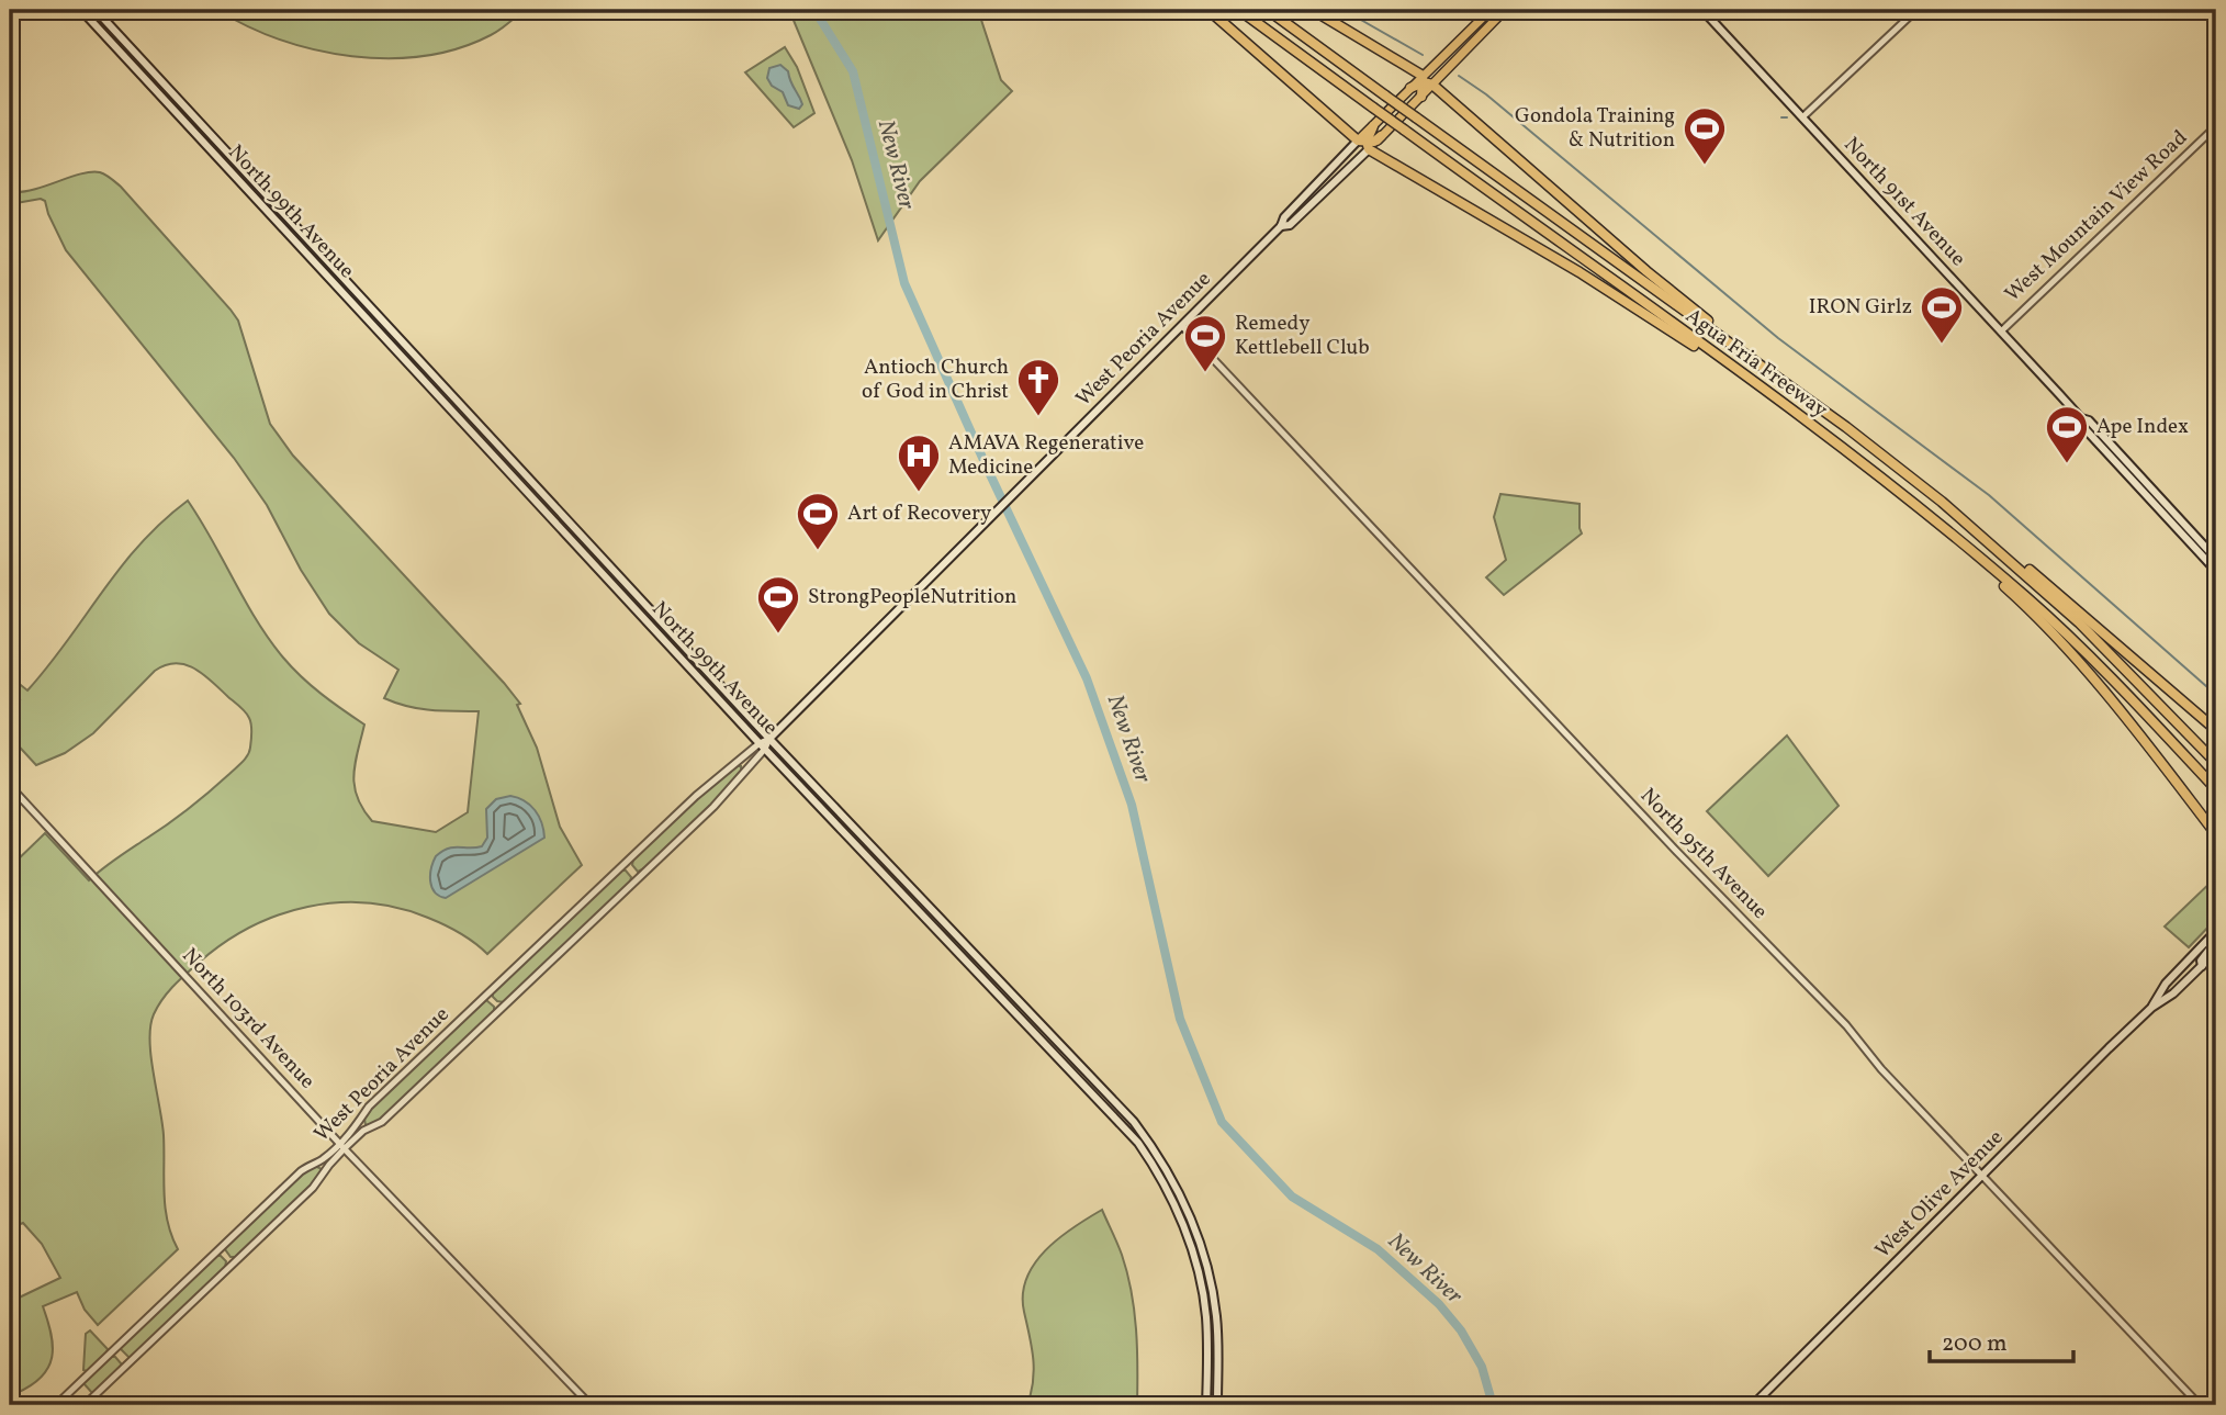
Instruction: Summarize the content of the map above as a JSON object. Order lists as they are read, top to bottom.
{
  "streets": {
    "highway": ["Agua Fria Freeway"],
    "main road": [
      "North 91st Avenue",
      "North 99th Avenue",
      "West Peoria Avenue",
      "West Olive Avenue"
    ],
    "street": ["West Mountain View Road", "North 95th Avenue", "North 103rd Avenue"]
  },
  "crossings": [
    ["North 91st Avenue", "West Mountain View Road"],
    ["North 99th Avenue", "West Peoria Avenue"],
    ["West Peoria Avenue", "North 95th Avenue"],
    ["West Peoria Avenue", "North 103rd Avenue"],
    ["North 95th Avenue", "West Olive Avenue"]
  ],
  "water": ["New River"],
  "places": {
    "sports": [
      "Gondola Training & Nutrition",
      "IRON Girlz",
      "Remedy Kettlebell Club",
      "Ape Index",
      "Art of Recovery",
      "StrongPeopleNutrition"
    ],
    "church": ["Antioch Church of God in Christ"],
    "hospital": ["AMAVA Regenerative Medicine"]
  },
  "scale_bar": "200 m"
}
